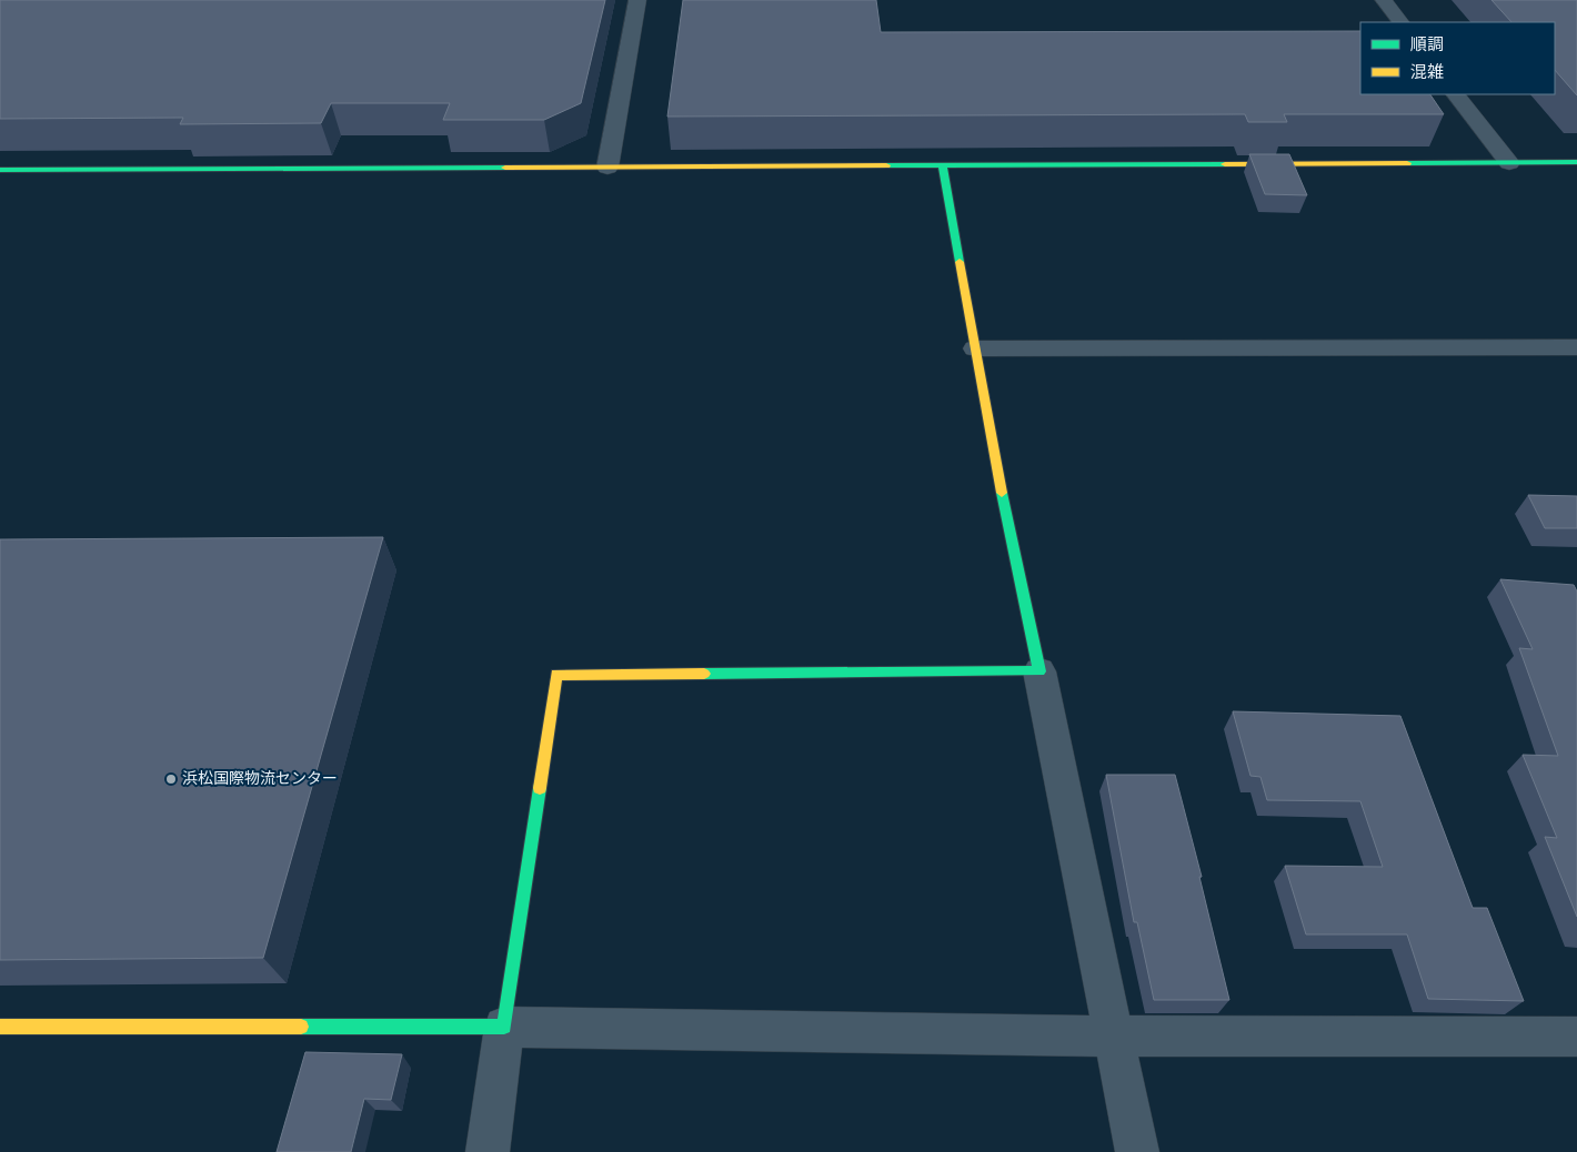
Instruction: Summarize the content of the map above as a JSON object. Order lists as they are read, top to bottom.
{
  "places": ["浜松国際物流センター"],
  "legend": ["順調", "混雑"]
}
